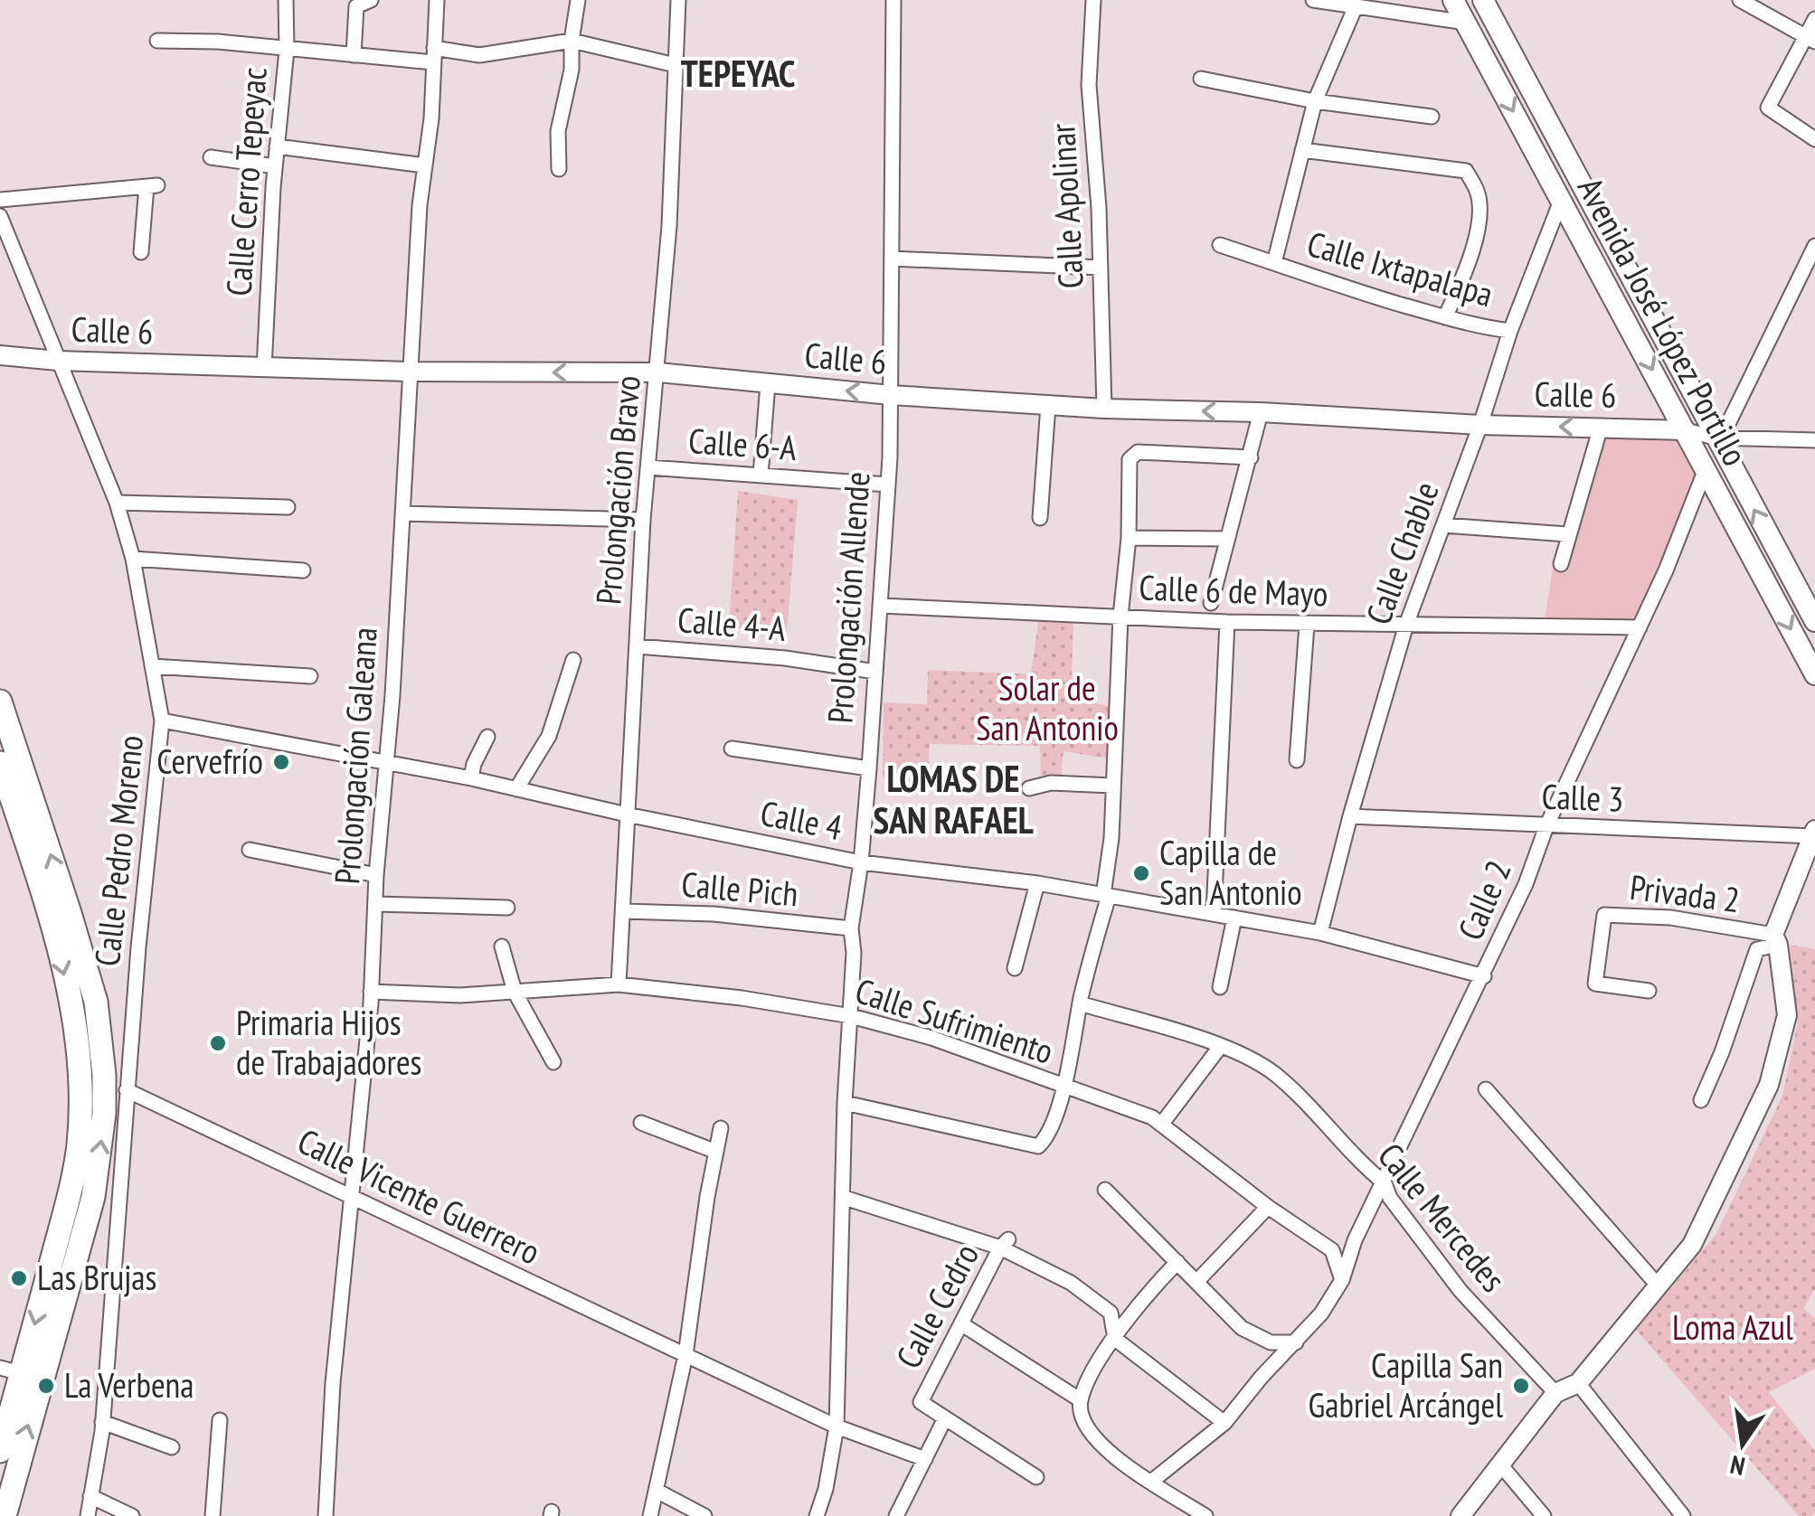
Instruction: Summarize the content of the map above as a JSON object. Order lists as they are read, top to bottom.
{
  "streets": {
    "main road": ["Avenida José López Portillo"],
    "street": [
      "Calle Cerro Tepeyac",
      "Calle Apolinar",
      "Calle Ixtapalapa",
      "Calle 6",
      "Calle 6-A",
      "Prolongación Bravo",
      "Calle Chable",
      "Calle 6 de Mayo",
      "Prolongación Allende",
      "Calle 4-A",
      "Prolongación Galeana",
      "Calle 3",
      "Calle 4",
      "Calle Pedro Moreno",
      "Calle Pich",
      "Privada 2",
      "Calle 2",
      "Calle Sufrimiento",
      "Calle Vicente Guerrero",
      "Calle Mercedes",
      "Calle Cedro"
    ]
  },
  "crossings": [
    ["Calle Cerro Tepeyac", "Calle 6"],
    ["Calle Apolinar", "Calle 6"],
    ["Calle Ixtapalapa", "Calle Chable"],
    ["Avenida José López Portillo", "Calle 6"],
    ["Avenida José López Portillo", "Calle Chable"],
    ["Avenida José López Portillo", "Calle 2"],
    ["Calle 6", "Prolongación Bravo"],
    ["Calle 6", "Calle Chable"],
    ["Calle 6", "Prolongación Allende"],
    ["Calle 6", "Prolongación Galeana"],
    ["Calle 6", "Calle Pedro Moreno"],
    ["Calle 6-A", "Prolongación Bravo"],
    ["Calle 6-A", "Prolongación Allende"],
    ["Prolongación Bravo", "Calle 4-A"],
    ["Prolongación Bravo", "Calle 4"],
    ["Prolongación Bravo", "Calle Pich"],
    ["Prolongación Bravo", "Calle Sufrimiento"],
    ["Calle Chable", "Calle 6 de Mayo"],
    ["Calle Chable", "Calle 3"],
    ["Calle Chable", "Calle 4"],
    ["Calle 6 de Mayo", "Prolongación Allende"],
    ["Calle 6 de Mayo", "Calle 2"],
    ["Prolongación Allende", "Calle 4-A"],
    ["Prolongación Allende", "Calle 4"],
    ["Prolongación Allende", "Calle Pich"],
    ["Prolongación Allende", "Calle Sufrimiento"],
    ["Prolongación Allende", "Calle Vicente Guerrero"],
    ["Prolongación Galeana", "Calle 4"],
    ["Prolongación Galeana", "Calle Sufrimiento"],
    ["Prolongación Galeana", "Calle Vicente Guerrero"],
    ["Calle 3", "Calle 2"],
    ["Calle 4", "Calle Pedro Moreno"],
    ["Calle 4", "Calle 2"],
    ["Calle Pedro Moreno", "Calle Vicente Guerrero"],
    ["Calle 2", "Calle Sufrimiento"],
    ["Calle 2", "Calle Mercedes"]
  ],
  "districts": ["TEPEYAC", "LOMAS DE SAN RAFAEL"],
  "parks": ["Solar de San Antonio", "Loma Azul"],
  "places": [
    "Cervefrío",
    "Capilla de San Antonio",
    "Primaria Hijos de Trabajadores",
    "Las Brujas",
    "La Verbena",
    "Capilla San Gabriel Arcángel"
  ],
  "north": "bottom"
}
